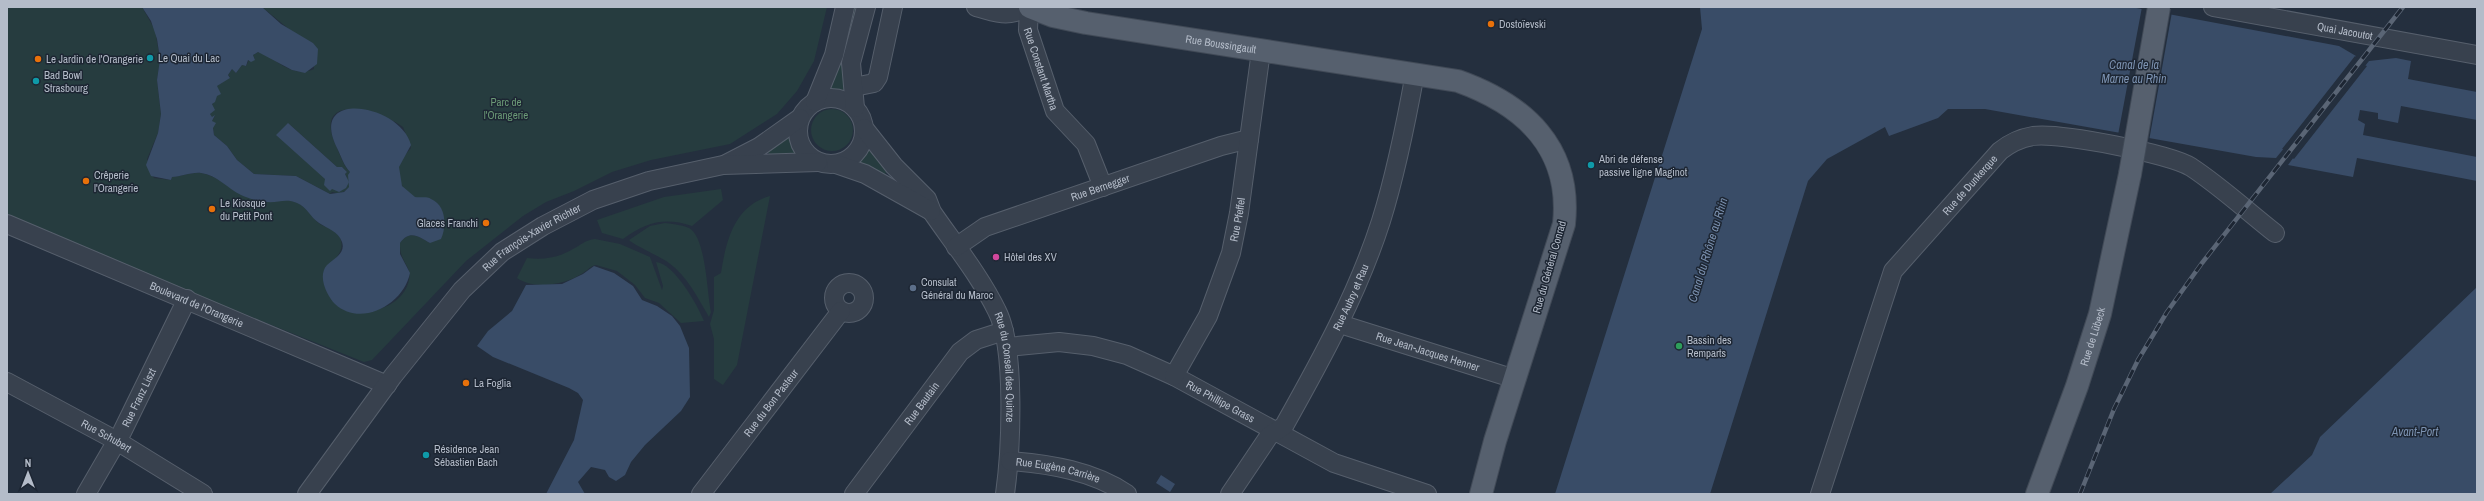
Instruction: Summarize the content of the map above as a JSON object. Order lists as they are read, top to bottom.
{
  "streets": {
    "main road": ["Rue Boussingault", "Rue du Général Conrad", "Rue de Lübeck"],
    "street": [
      "Quai Jacoutot",
      "Rue Constant Martha",
      "Rue de Dunkerque",
      "Rue Bernegger",
      "Rue Pfeffel",
      "Rue François-Xavier Richter",
      "Rue Aubry et Rau",
      "Boulevard de l'Orangerie",
      "Rue Jean-Jacques Henner",
      "Rue du Conseil des Quinze",
      "Rue Franz Liszt",
      "Rue du Bon Pasteur",
      "Rue Phillipe Grass",
      "Rue Bautain",
      "Rue Schubert",
      "Rue Eugène Carrière"
    ]
  },
  "crossings": [
    ["Rue Boussingault", "Rue Constant Martha"],
    ["Rue Boussingault", "Rue Pfeffel"],
    ["Rue Boussingault", "Rue du Général Conrad"],
    ["Rue Boussingault", "Rue Aubry et Rau"],
    ["Rue Constant Martha", "Rue Bernegger"],
    ["Rue Bernegger", "Rue Pfeffel"],
    ["Rue Bernegger", "Rue du Conseil des Quinze"],
    ["Rue Pfeffel", "Rue Phillipe Grass"],
    ["Rue François-Xavier Richter", "Boulevard de l'Orangerie"],
    ["Rue François-Xavier Richter", "Rue du Conseil des Quinze"],
    ["Rue du Général Conrad", "Rue Aubry et Rau"],
    ["Rue du Général Conrad", "Rue Jean-Jacques Henner"],
    ["Rue Aubry et Rau", "Rue Jean-Jacques Henner"],
    ["Rue Aubry et Rau", "Rue Phillipe Grass"],
    ["Boulevard de l'Orangerie", "Rue Franz Liszt"],
    ["Rue du Conseil des Quinze", "Rue Phillipe Grass"],
    ["Rue du Conseil des Quinze", "Rue Bautain"],
    ["Rue du Conseil des Quinze", "Rue Eugène Carrière"],
    ["Rue Franz Liszt", "Rue Schubert"],
    ["Rue Phillipe Grass", "Rue Bautain"]
  ],
  "water": ["Canal de la Marne au Rhin", "Canal du Rhône au Rhin", "Avant-Port"],
  "parks": ["Parc de l'Orangerie"],
  "places": [
    "Dostoïevski",
    "Le Quai du Lac",
    "Le Jardin de l'Orangerie",
    "Bad Bowl Strasbourg",
    "Abri de défense passive ligne Maginot",
    "Crêperie l'Orangerie",
    "Le Kiosque du Petit Pont",
    "Glaces Franchi",
    "Hôtel des XV",
    "Consulat Général du Maroc",
    "Bassin des Remparts",
    "La Foglia",
    "Résidence Jean Sébastien Bach"
  ],
  "north": "top"
}
